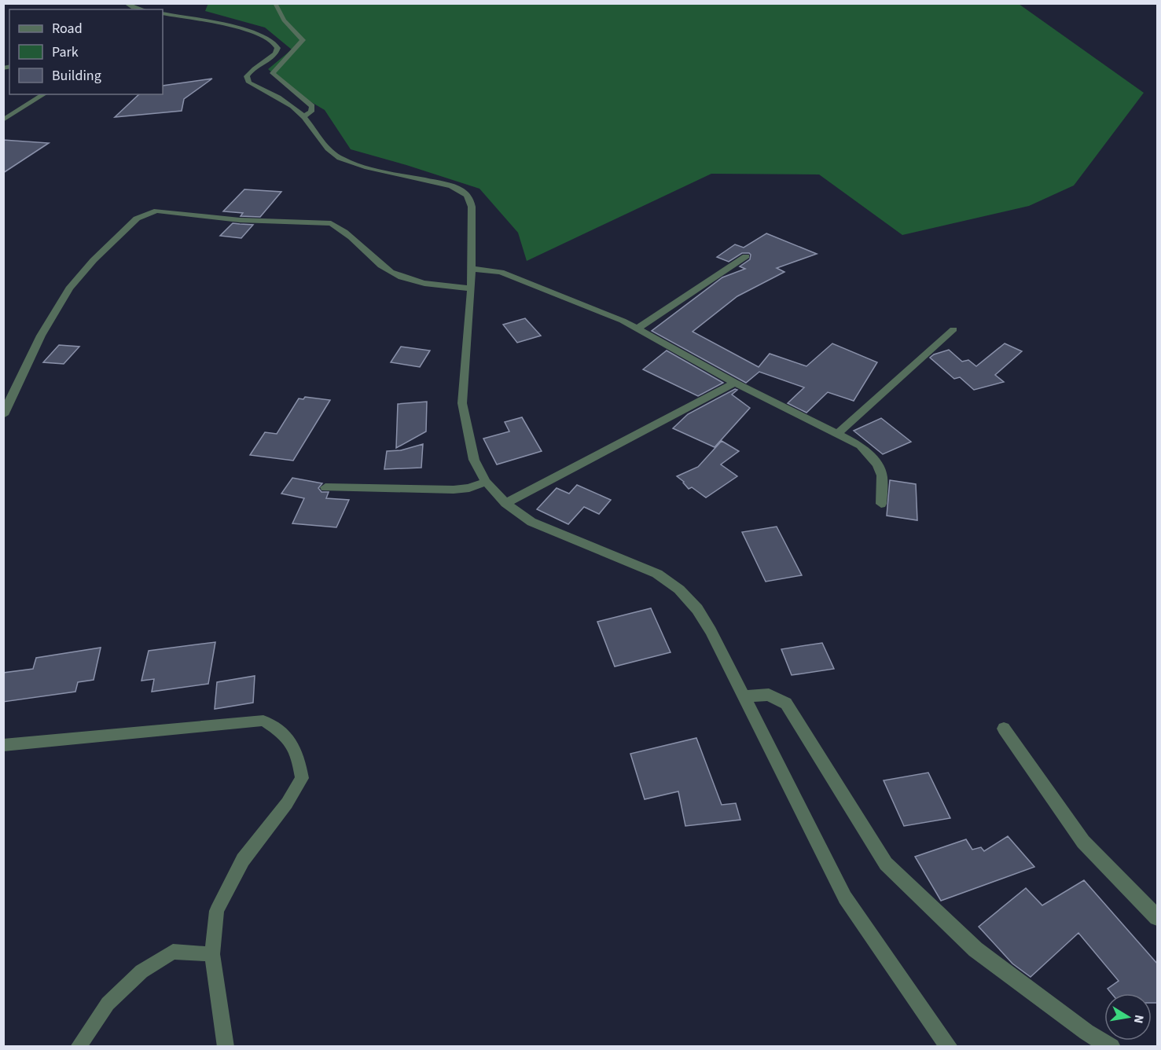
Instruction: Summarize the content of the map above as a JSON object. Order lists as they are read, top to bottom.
{
  "legend": ["Road", "Park", "Building"],
  "north": "right"
}
